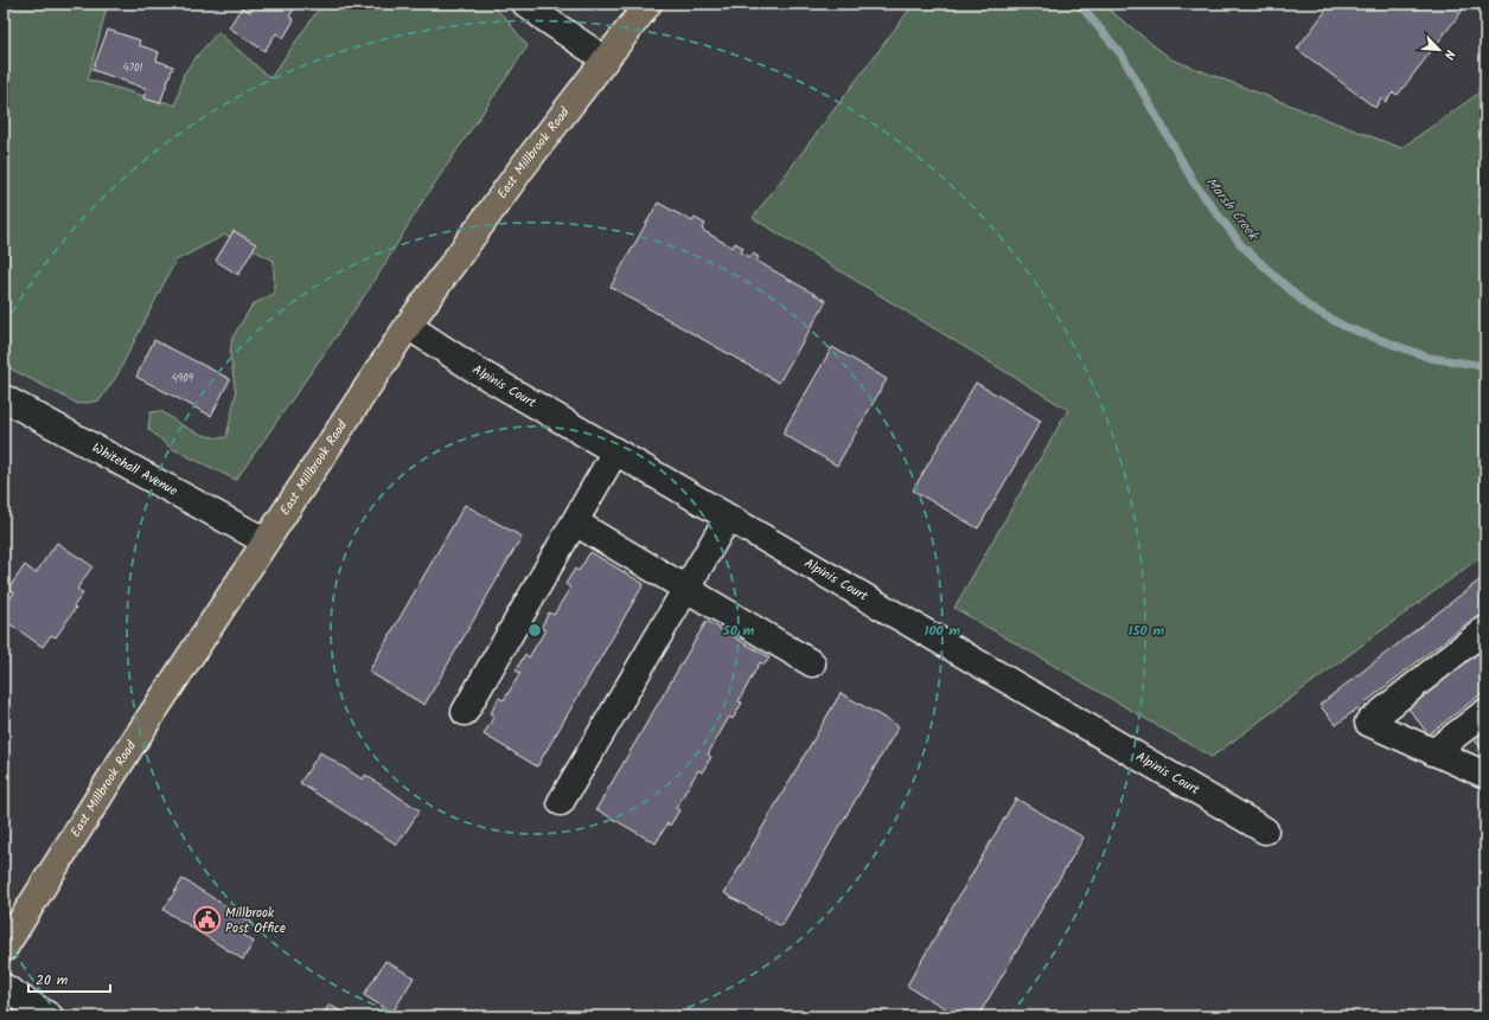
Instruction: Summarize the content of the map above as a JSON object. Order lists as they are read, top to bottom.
{
  "streets": {
    "main road": ["East Millbrook Road"],
    "street": ["Alpinis Court", "Whitehall Avenue"]
  },
  "crossings": [
    ["East Millbrook Road", "Alpinis Court"],
    ["East Millbrook Road", "Whitehall Avenue"]
  ],
  "water": ["Marsh Creek"],
  "places": {
    "public building": ["Millbrook Post Office"]
  },
  "house_numbers": ["4701", "4909"],
  "scale_bar": "20 m",
  "north": "bottom right",
  "rings": ["50 m", "100 m", "150 m"]
}
